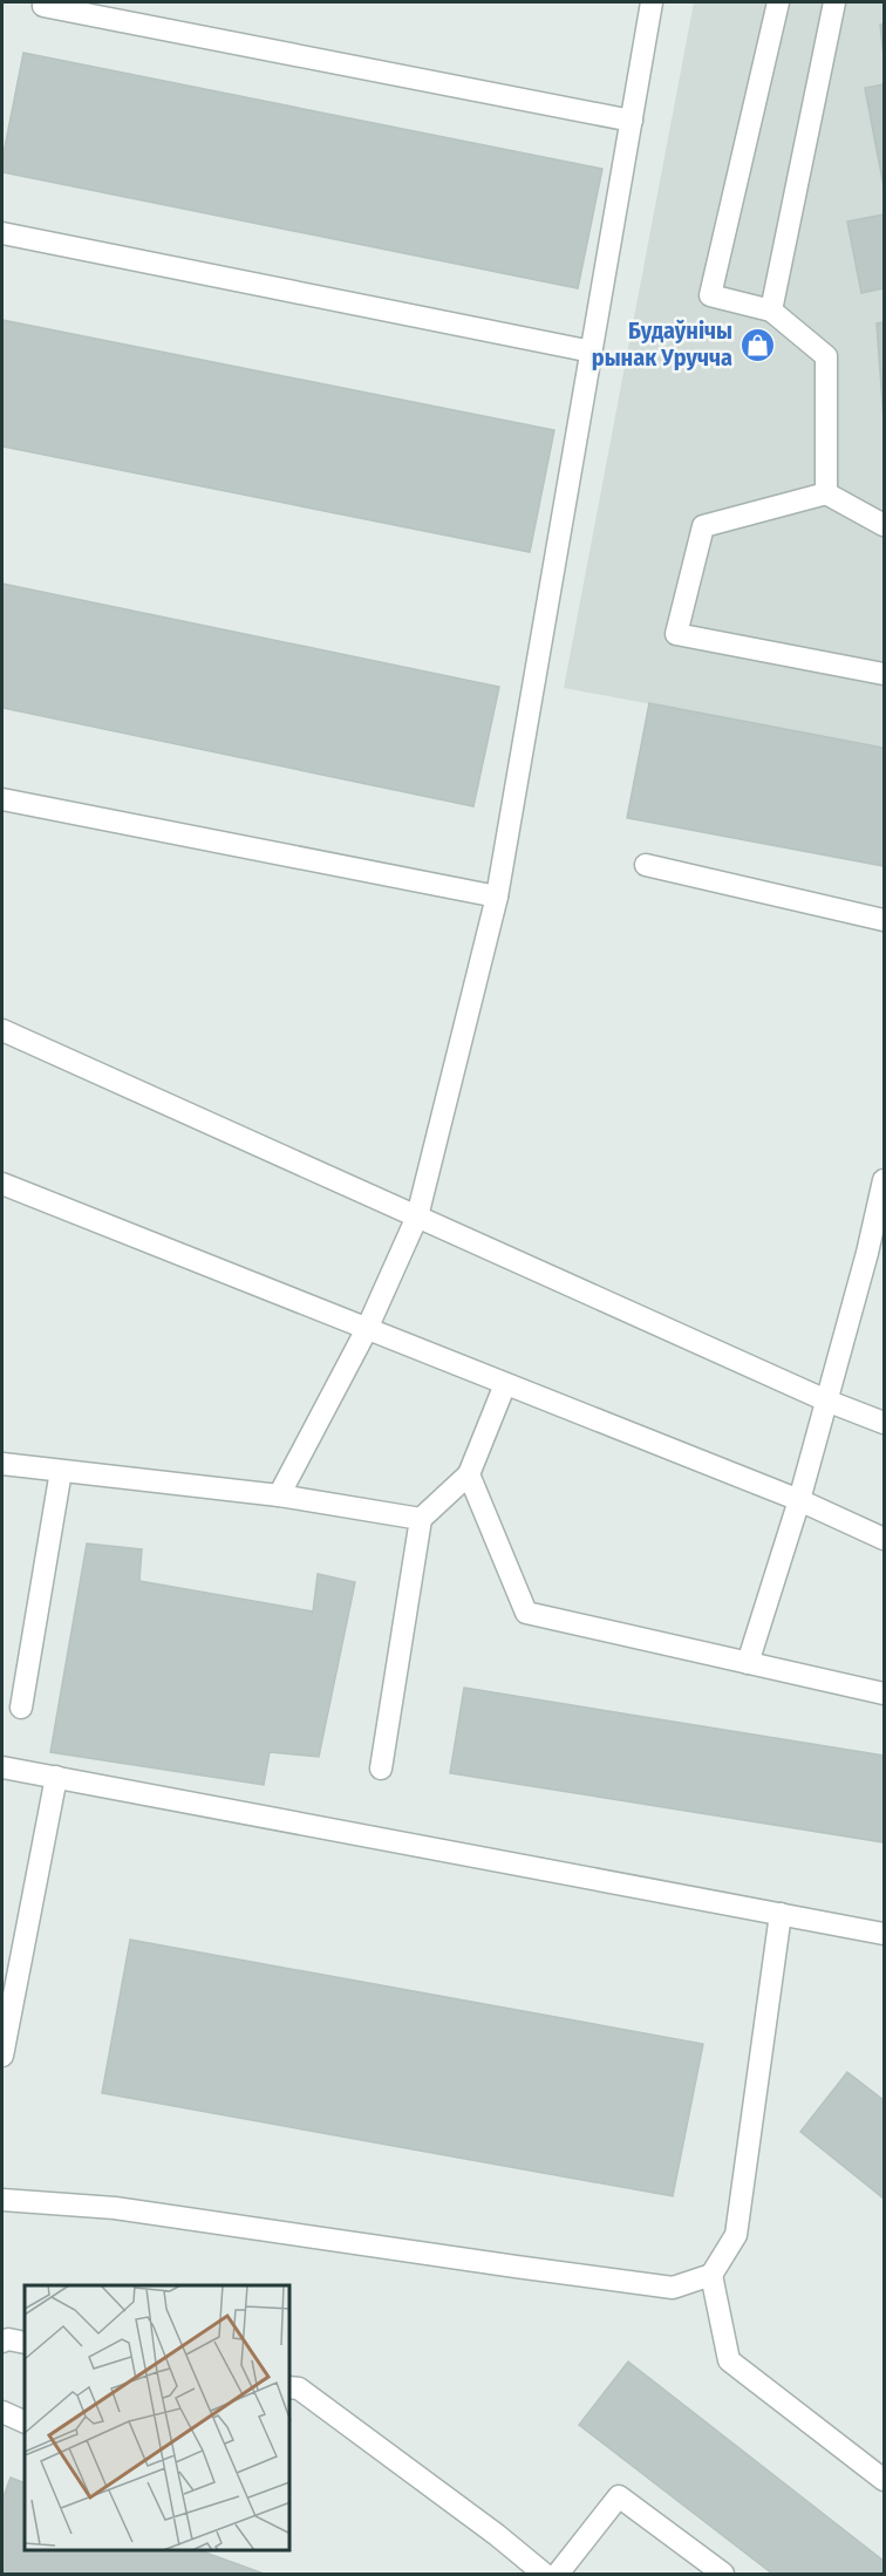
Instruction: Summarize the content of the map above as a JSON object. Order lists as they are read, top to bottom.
{
  "places": {
    "shop": ["Будаўнічы рынак Уручча"]
  }
}
